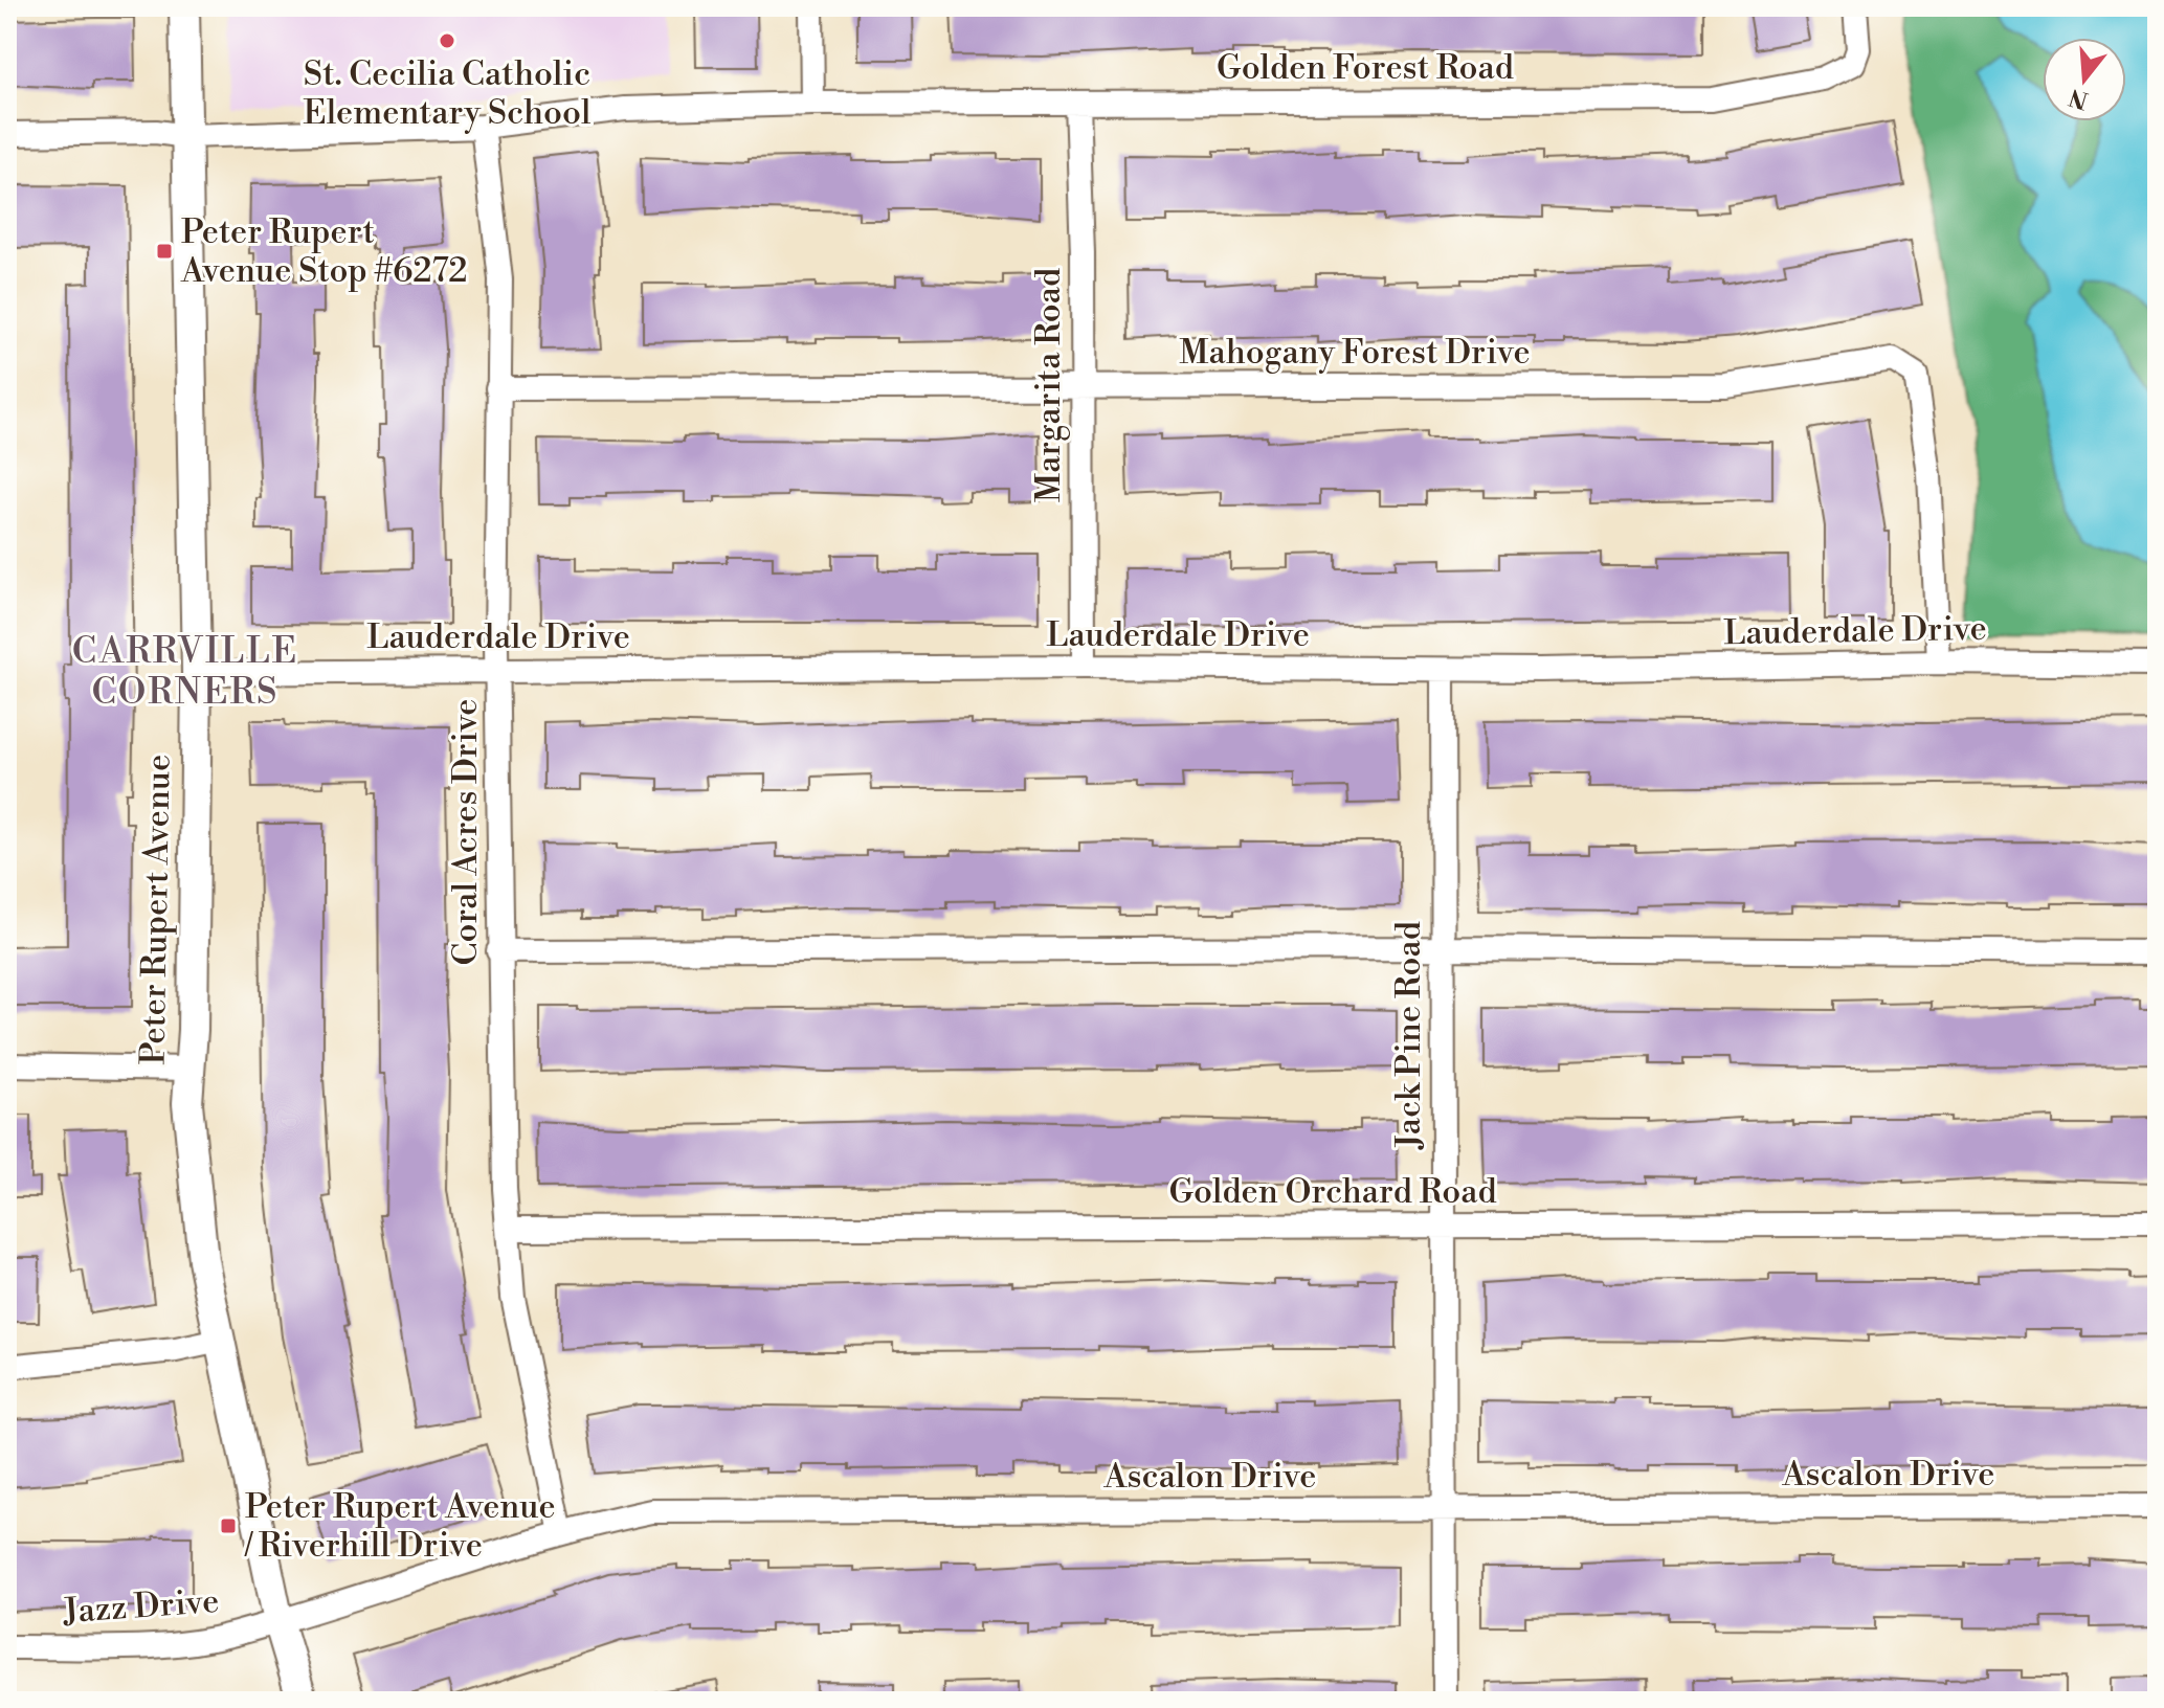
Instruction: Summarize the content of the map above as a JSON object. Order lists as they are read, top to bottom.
{
  "streets": {
    "street": [
      "Golden Forest Road",
      "Mahogany Forest Drive",
      "Margarita Road",
      "Lauderdale Drive",
      "Coral Acres Drive",
      "Peter Rupert Avenue",
      "Jack Pine Road",
      "Golden Orchard Road",
      "Ascalon Drive",
      "Jazz Drive"
    ]
  },
  "crossings": [
    ["Golden Forest Road", "Margarita Road"],
    ["Golden Forest Road", "Coral Acres Drive"],
    ["Golden Forest Road", "Peter Rupert Avenue"],
    ["Mahogany Forest Drive", "Margarita Road"],
    ["Mahogany Forest Drive", "Lauderdale Drive"],
    ["Mahogany Forest Drive", "Coral Acres Drive"],
    ["Margarita Road", "Lauderdale Drive"],
    ["Lauderdale Drive", "Coral Acres Drive"],
    ["Lauderdale Drive", "Peter Rupert Avenue"],
    ["Lauderdale Drive", "Jack Pine Road"],
    ["Coral Acres Drive", "Golden Orchard Road"],
    ["Coral Acres Drive", "Ascalon Drive"],
    ["Peter Rupert Avenue", "Ascalon Drive"],
    ["Peter Rupert Avenue", "Jazz Drive"],
    ["Jack Pine Road", "Golden Orchard Road"],
    ["Jack Pine Road", "Ascalon Drive"],
    ["Ascalon Drive", "Jazz Drive"]
  ],
  "districts": ["CARRVILLE CORNERS"],
  "places": {
    "other": ["St. Cecilia Catholic Elementary School"],
    "transit": ["Peter Rupert Avenue Stop #6272", "Peter Rupert Avenue / Riverhill Drive"]
  },
  "north": "bottom"
}
